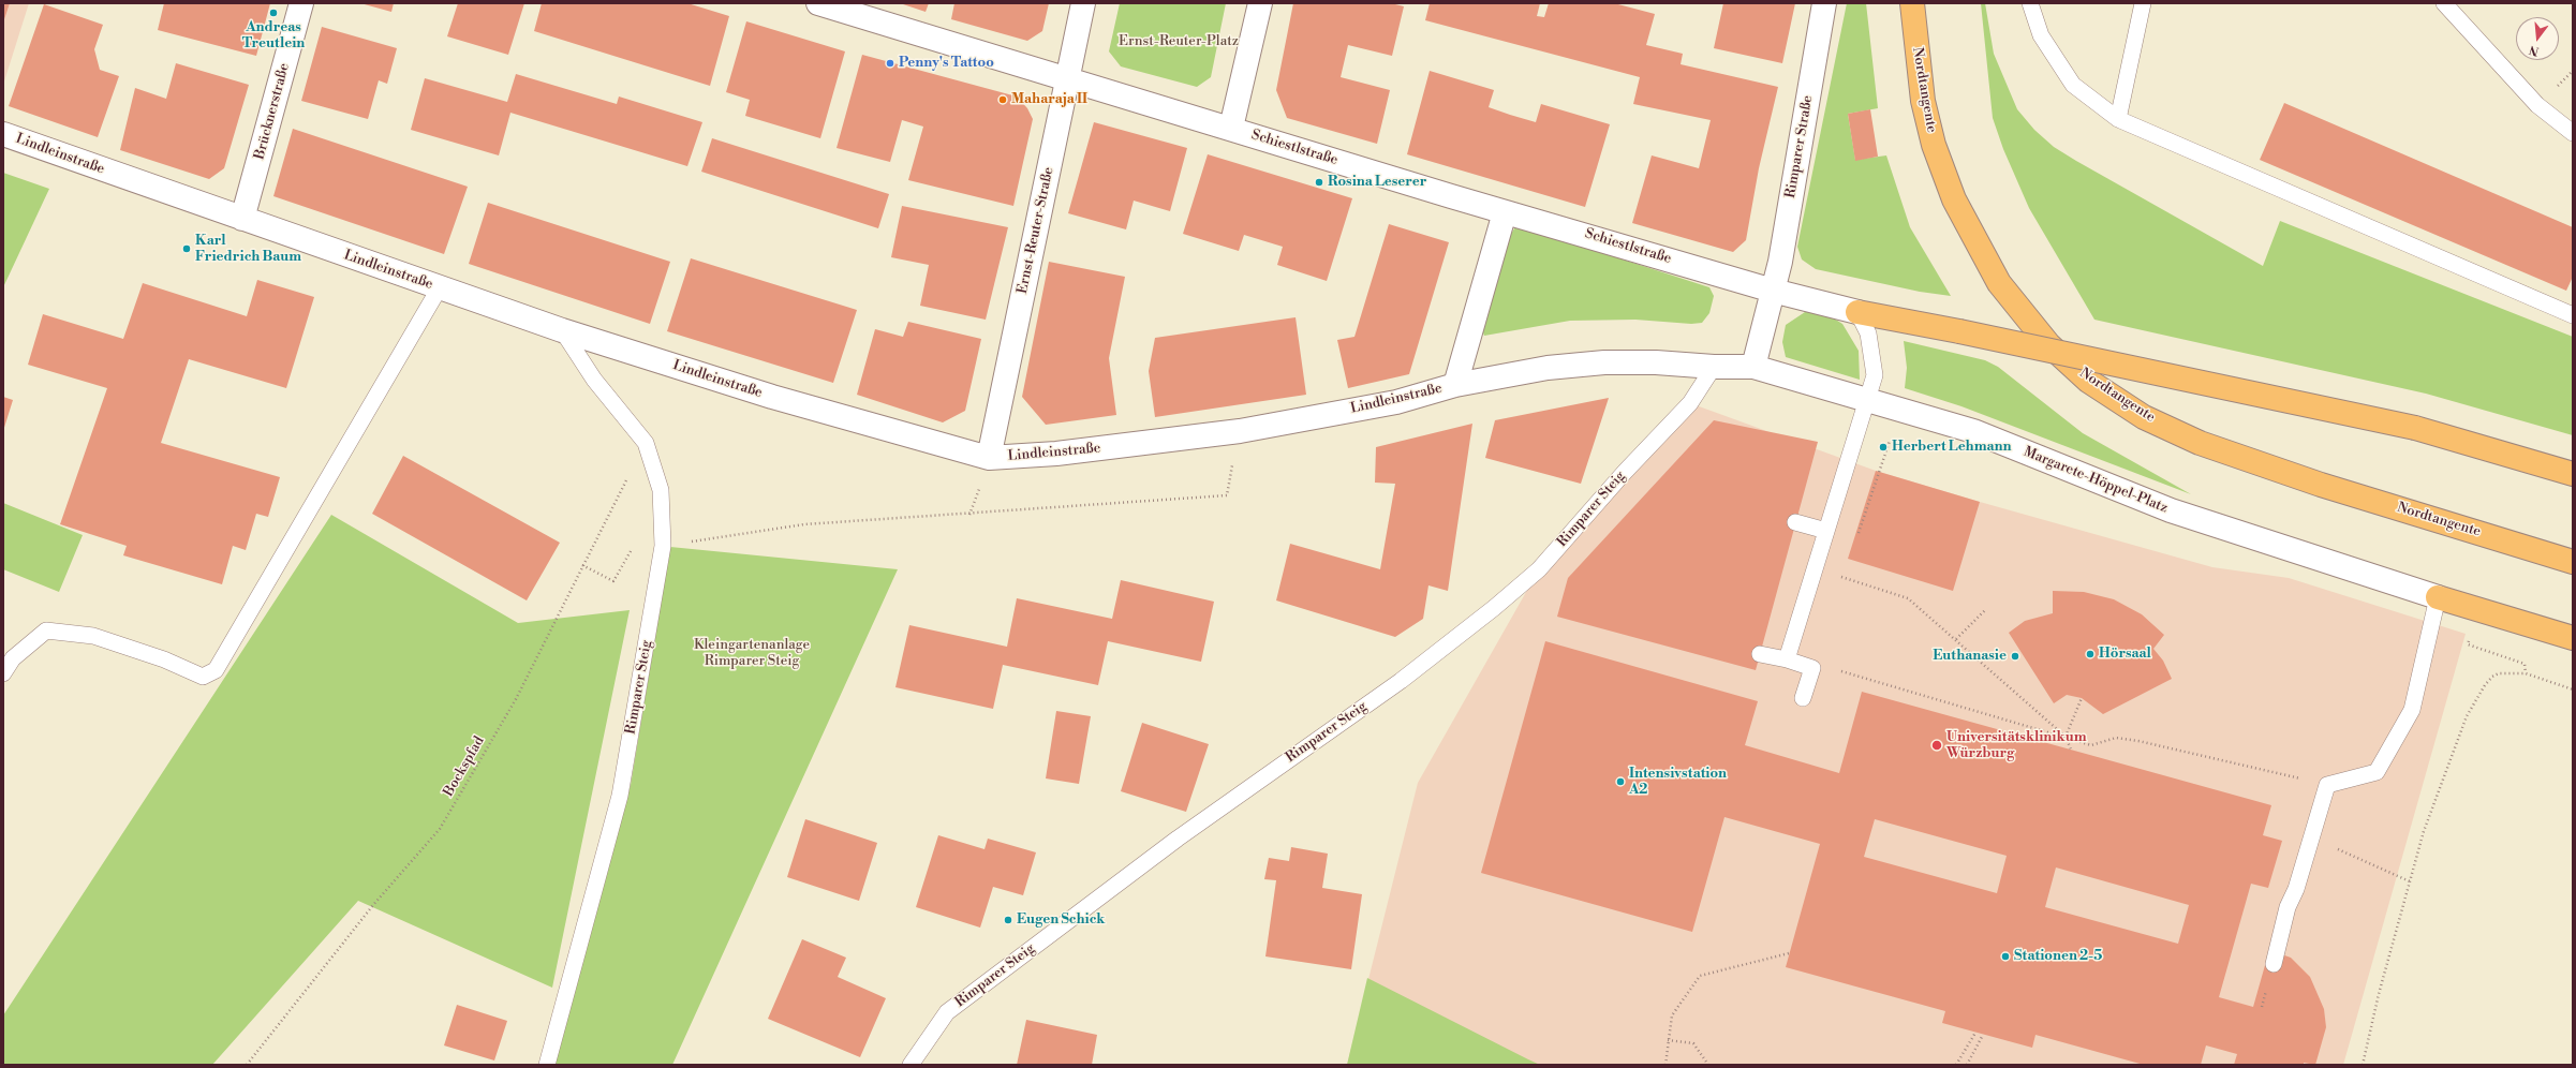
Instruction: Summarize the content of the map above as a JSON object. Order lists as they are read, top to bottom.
{
  "streets": {
    "main road": ["Nordtangente"],
    "street": [
      "Brücknerstraße",
      "Rimparer Straße",
      "Schiestlstraße",
      "Lindleinstraße",
      "Ernst-Reuter-Straße",
      "Margarete-Höppel-Platz"
    ],
    "lane": ["Rimparer Steig"],
    "path": ["Bockspfad"]
  },
  "crossings": [
    ["Brücknerstraße", "Lindleinstraße"],
    ["Rimparer Straße", "Schiestlstraße"],
    ["Rimparer Straße", "Lindleinstraße"],
    ["Rimparer Straße", "Margarete-Höppel-Platz"],
    ["Schiestlstraße", "Lindleinstraße"],
    ["Schiestlstraße", "Ernst-Reuter-Straße"],
    ["Lindleinstraße", "Ernst-Reuter-Straße"],
    ["Lindleinstraße", "Margarete-Höppel-Platz"],
    ["Lindleinstraße", "Rimparer Steig"],
    ["Rimparer Steig", "Bockspfad"]
  ],
  "parks": ["Ernst-Reuter-Platz", "Kleingartenanlage Rimparer Steig"],
  "places": [
    "Andreas Treutlein",
    "Penny's Tattoo",
    "Maharaja II",
    "Rosina Leserer",
    "Karl Friedrich Baum",
    "Herbert Lehmann",
    "Hörsaal",
    "Euthanasie",
    "Universitätsklinikum Würzburg",
    "Intensivstation A2",
    "Eugen Schick",
    "Stationen 2-5"
  ],
  "north": "bottom"
}
